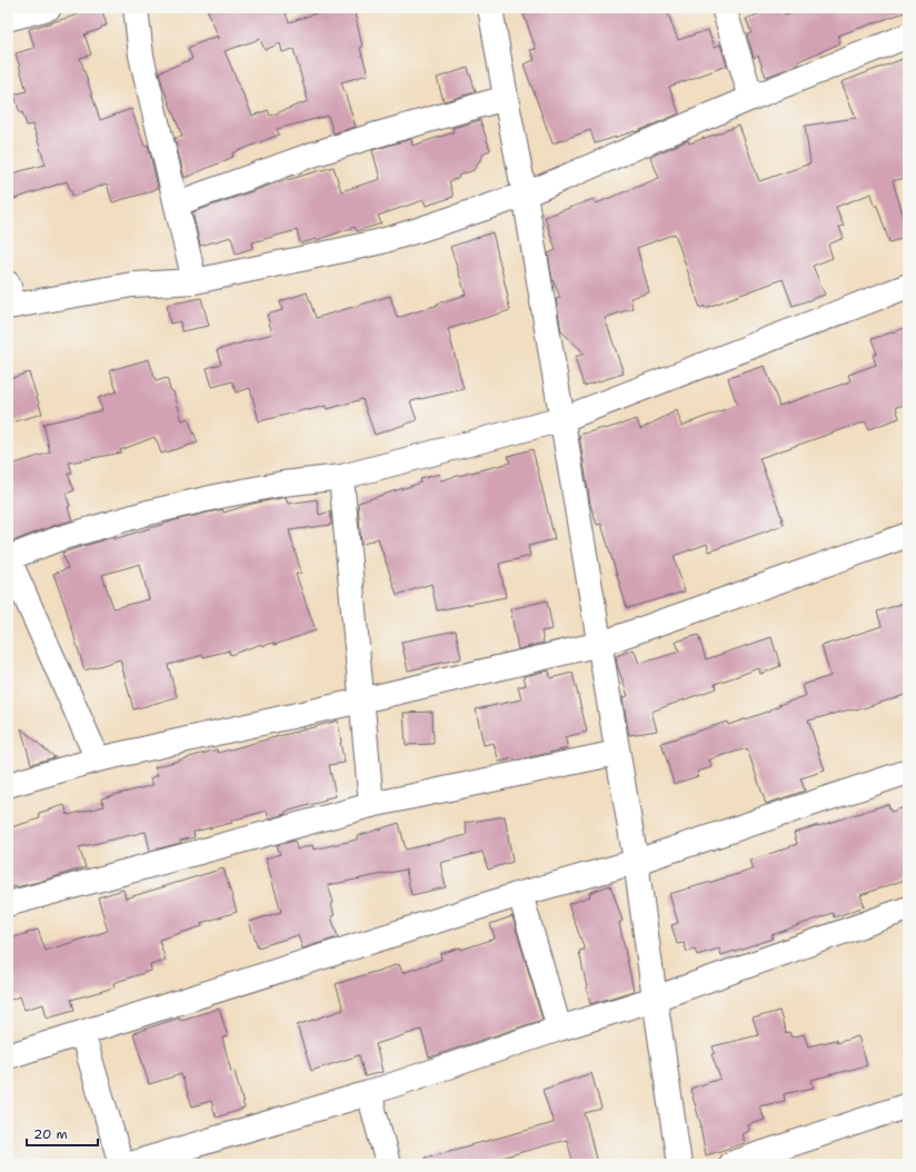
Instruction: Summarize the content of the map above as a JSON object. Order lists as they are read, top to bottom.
{
  "scale_bar": "20 m"
}
